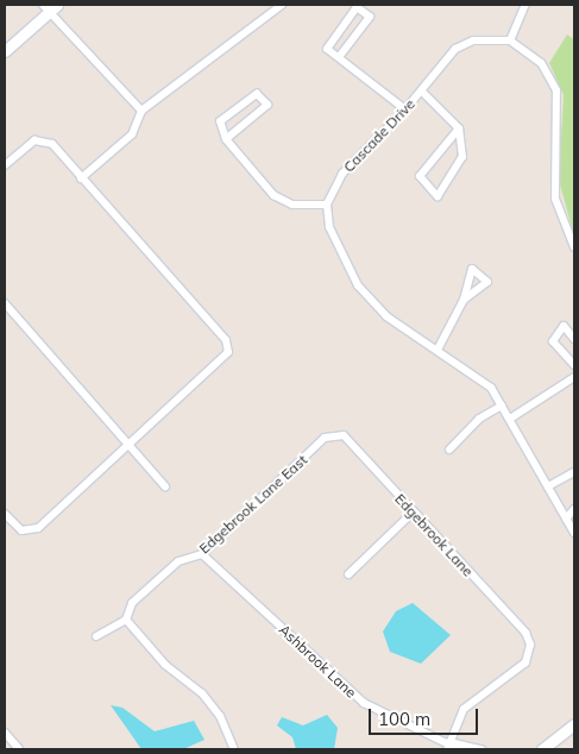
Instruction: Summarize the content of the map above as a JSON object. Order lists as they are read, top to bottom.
{
  "streets": {
    "street": [
      "Cascade Drive",
      "Edgebrook Lane East",
      "Edgebrook Lane",
      "Ashbrook Lane"
    ]
  },
  "crossings": [
    ["Edgebrook Lane East", "Edgebrook Lane"],
    ["Edgebrook Lane East", "Ashbrook Lane"],
    ["Edgebrook Lane", "Ashbrook Lane"]
  ],
  "scale_bar": "100 m"
}
